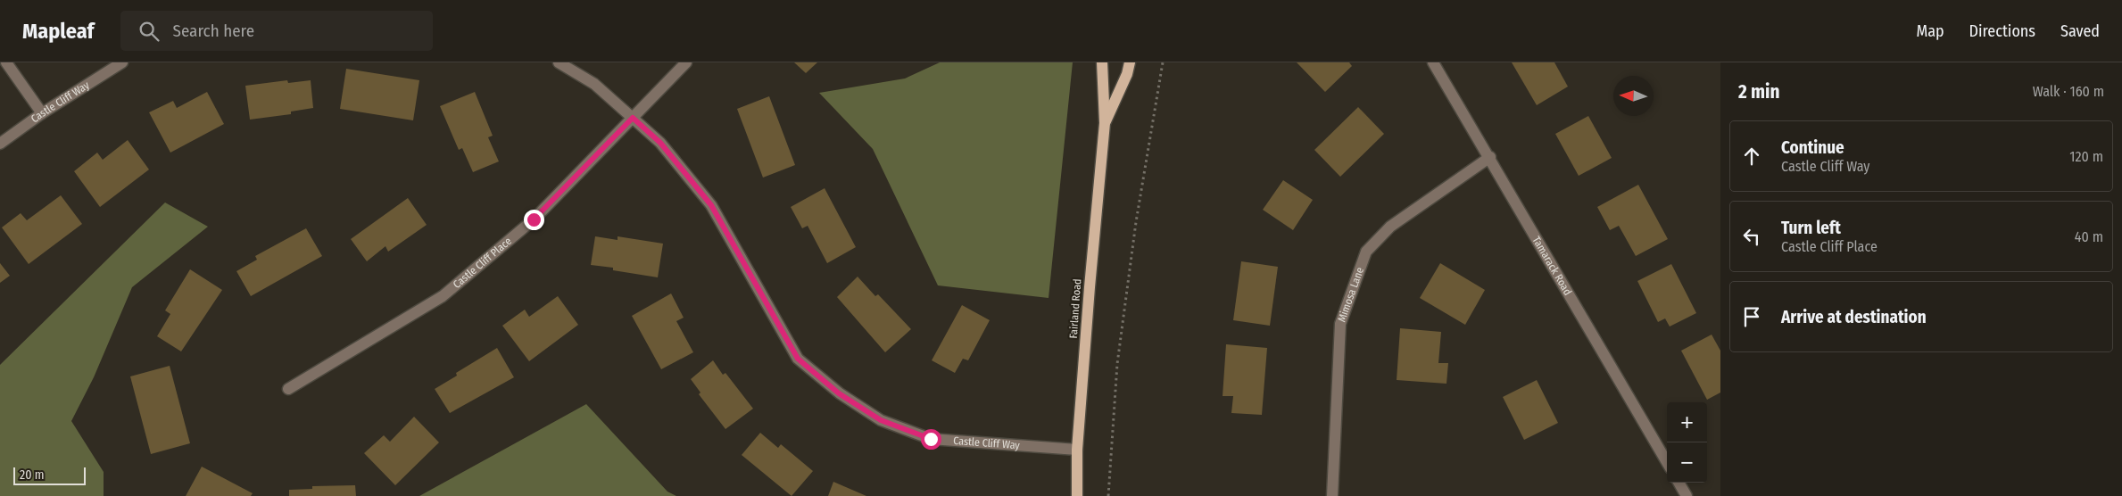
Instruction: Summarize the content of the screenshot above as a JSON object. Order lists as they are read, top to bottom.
{
  "streets": {
    "main road": ["Fairland Road"],
    "street": [
      "Castle Cliff Way",
      "Castle Cliff Place",
      "Tamarack Road",
      "Mimosa Lane"
    ]
  },
  "crossings": [
    ["Castle Cliff Way", "Castle Cliff Place"],
    ["Castle Cliff Way", "Fairland Road"],
    ["Tamarack Road", "Mimosa Lane"]
  ],
  "scale_bar": "20 m",
  "north": "left",
  "page": {
    "header": "Mapleaf",
    "search": "Search here",
    "nav": ["Map", "Directions", "Saved"],
    "heading": ["2 min", "Walk · 160 m"],
    "list": [
      ["Continue", "Castle Cliff Way", "120 m"],
      ["Turn left", "Castle Cliff Place", "40 m"],
      "Arrive at destination"
    ],
    "map_buttons": ["+", "−"],
    "scale": "20 m"
  }
}
